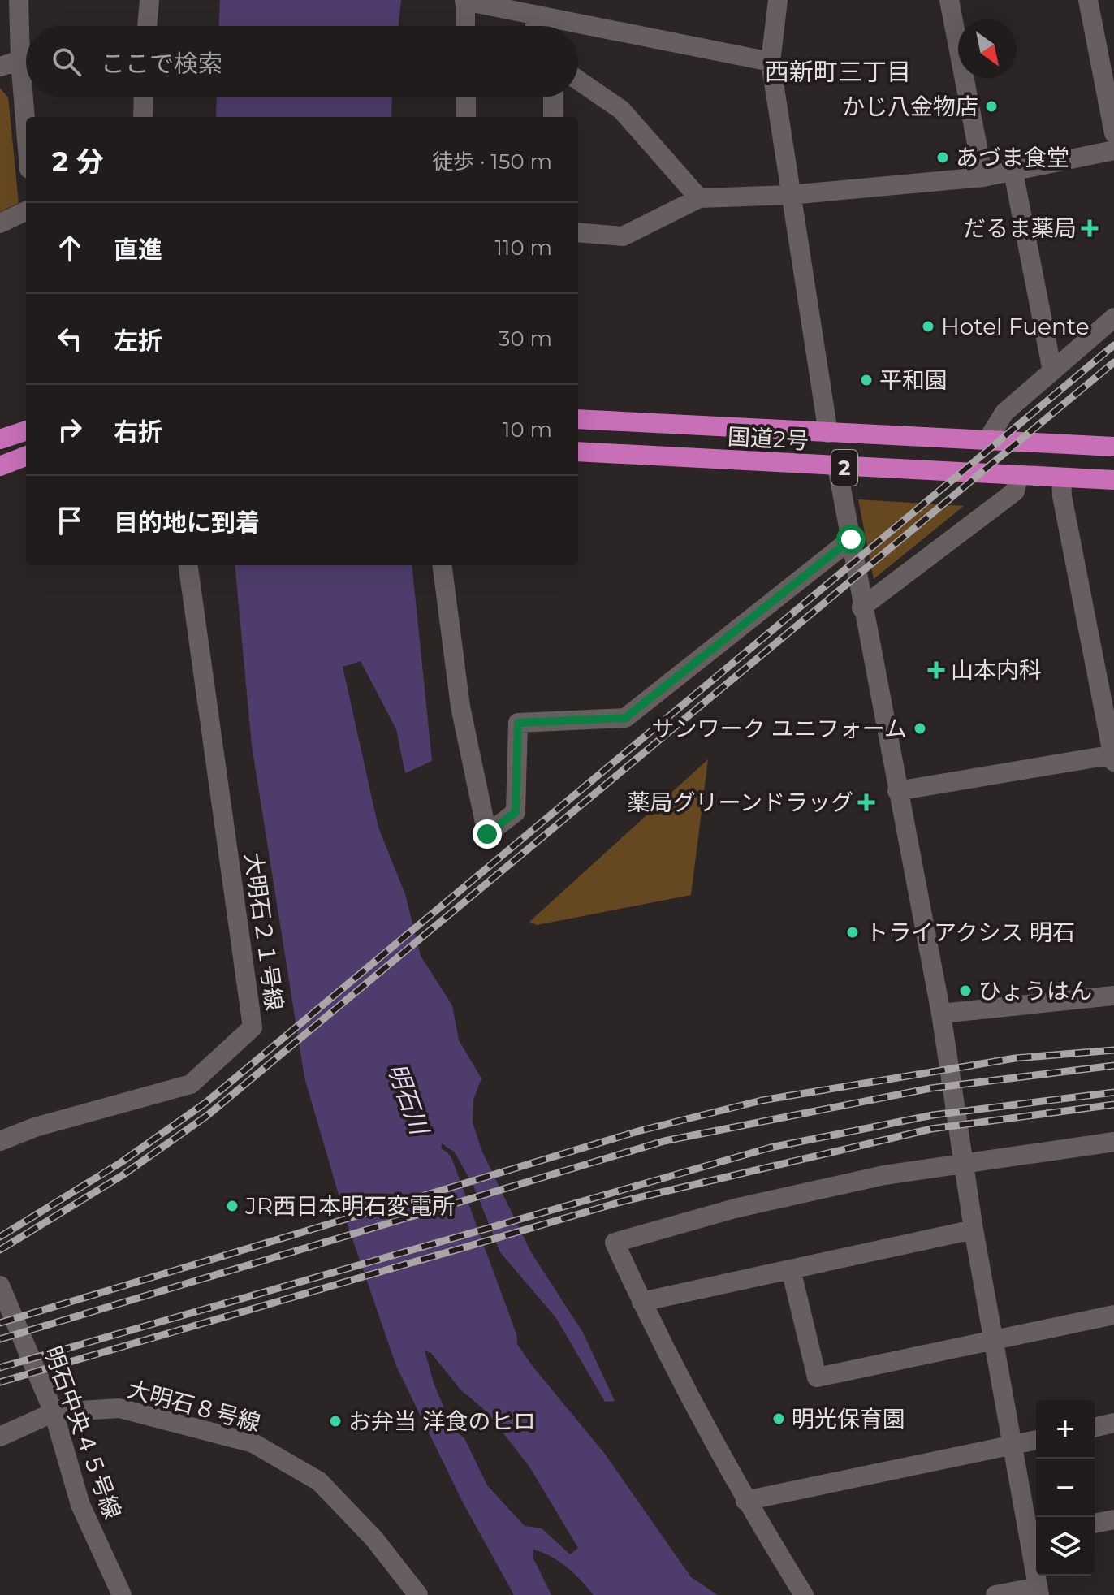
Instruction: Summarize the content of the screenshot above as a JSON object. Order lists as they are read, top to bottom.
{
  "streets": {
    "highway": ["国道2号", "2"],
    "street": ["大明石２１号線", "大明石８号線", "明石中央４５号線"]
  },
  "crossings": [
    ["大明石８号線", "明石中央４５号線"]
  ],
  "districts": ["西新町三丁目"],
  "water": ["明石川"],
  "places": {
    "other": [
      "かじ八金物店",
      "あづま食堂",
      "Hotel Fuente",
      "平和園",
      "サンワーク ユニフォーム",
      "トライアクシス 明石",
      "ひょうはん",
      "JR西日本明石変電所",
      "明光保育園",
      "お弁当 洋食のヒロ"
    ],
    "health": ["だるま薬局", "山本内科", "薬局グリーンドラッグ"]
  },
  "north": "bottom right",
  "page": {
    "search": "ここで検索",
    "heading": ["2 分", "徒歩 · 150 m"],
    "list": [
      ["直進", "110 m"],
      ["左折", "30 m"],
      ["右折", "10 m"],
      "目的地に到着"
    ],
    "map_buttons": ["+", "−"]
  }
}
